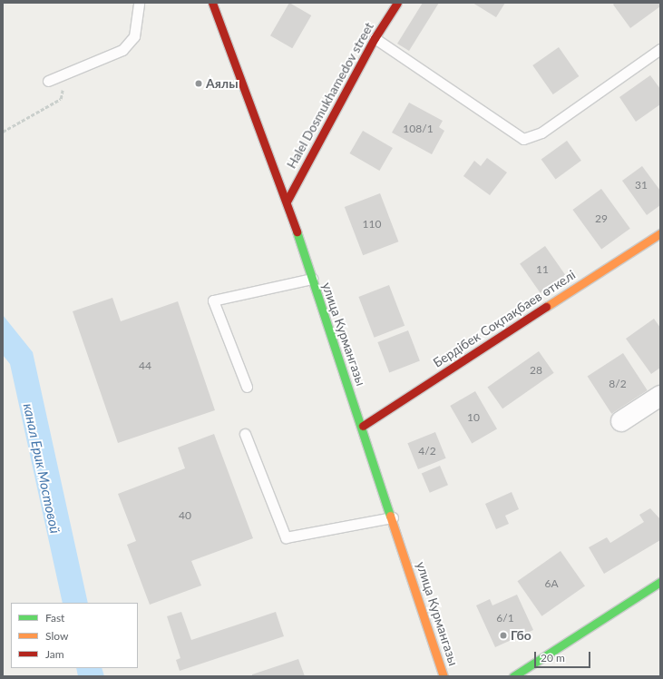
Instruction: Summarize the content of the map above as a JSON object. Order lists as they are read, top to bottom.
{
  "streets": {
    "street": ["Halel Dosmukhamedov street", "Бердібек Соқпақбаев өткелі", "улица Курмангазы"]
  },
  "crossings": [
    ["Halel Dosmukhamedov street", "улица Курмангазы"],
    ["Бердібек Соқпақбаев өткелі", "улица Курмангазы"]
  ],
  "water": ["канал Ерик Мостовой"],
  "places": ["Аялы", "Гбо"],
  "house_numbers": [
    "108/1",
    "31",
    "29",
    "110",
    "11",
    "44",
    "28",
    "8/2",
    "10",
    "4/2",
    "40",
    "6А",
    "6/1"
  ],
  "legend": ["Fast", "Slow", "Jam"],
  "scale_bar": "20 m"
}
